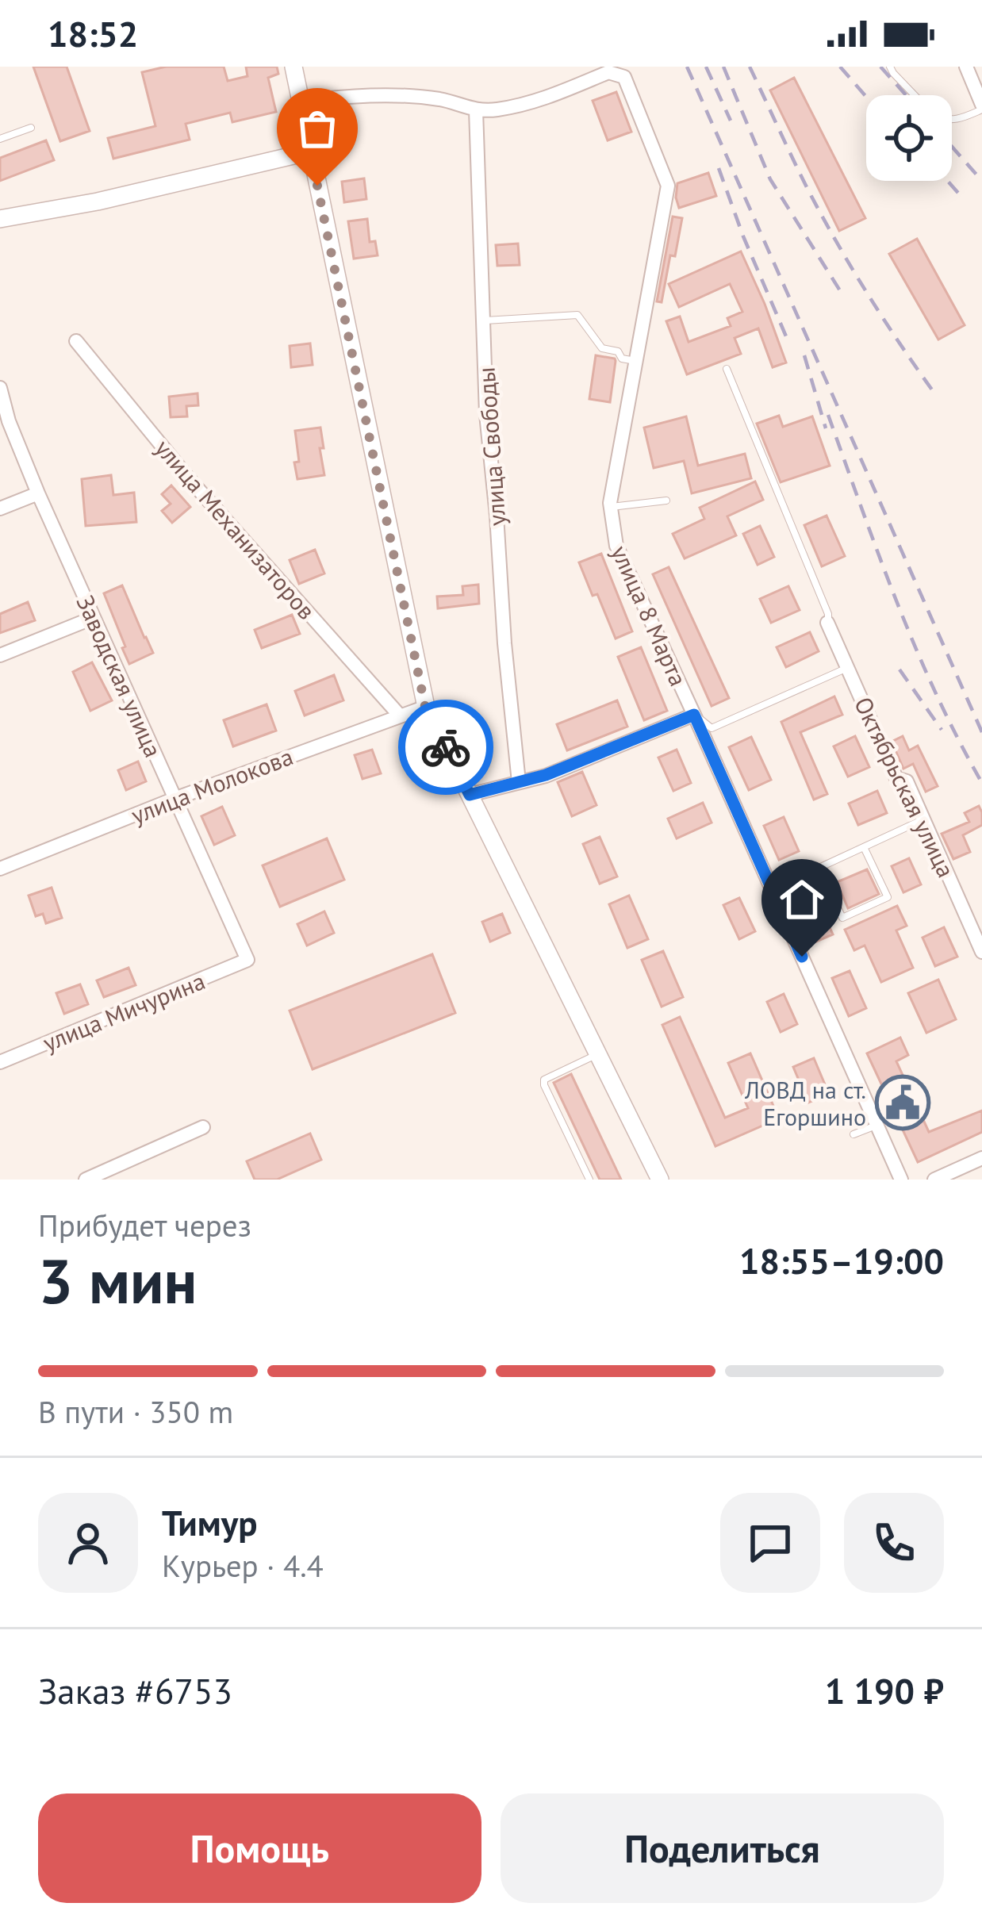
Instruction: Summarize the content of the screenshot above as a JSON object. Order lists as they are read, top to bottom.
{
  "streets": {
    "street": [
      "улица Свободы",
      "улица Механизаторов",
      "улица 8 Марта",
      "Заводская улица",
      "улица Молокова",
      "Октябрьская улица",
      "улица Мичурина"
    ]
  },
  "crossings": [
    ["улица Свободы", "улица 8 Марта"],
    ["улица Механизаторов", "улица Молокова"],
    ["Заводская улица", "улица Молокова"],
    ["Заводская улица", "улица Мичурина"]
  ],
  "places": {
    "public building": ["ЛОВД на ст. Егоршино"]
  },
  "page": {
    "status": "18:52",
    "heading": ["3 мин", "Прибудет через", "18:55–19:00"],
    "panel": [
      "Тимур",
      "Курьер · 4.4",
      "Заказ #6753",
      "1 190 ₽"
    ],
    "bar": "В пути · 350 m",
    "buttons": ["Помощь", "Поделиться"]
  }
}
